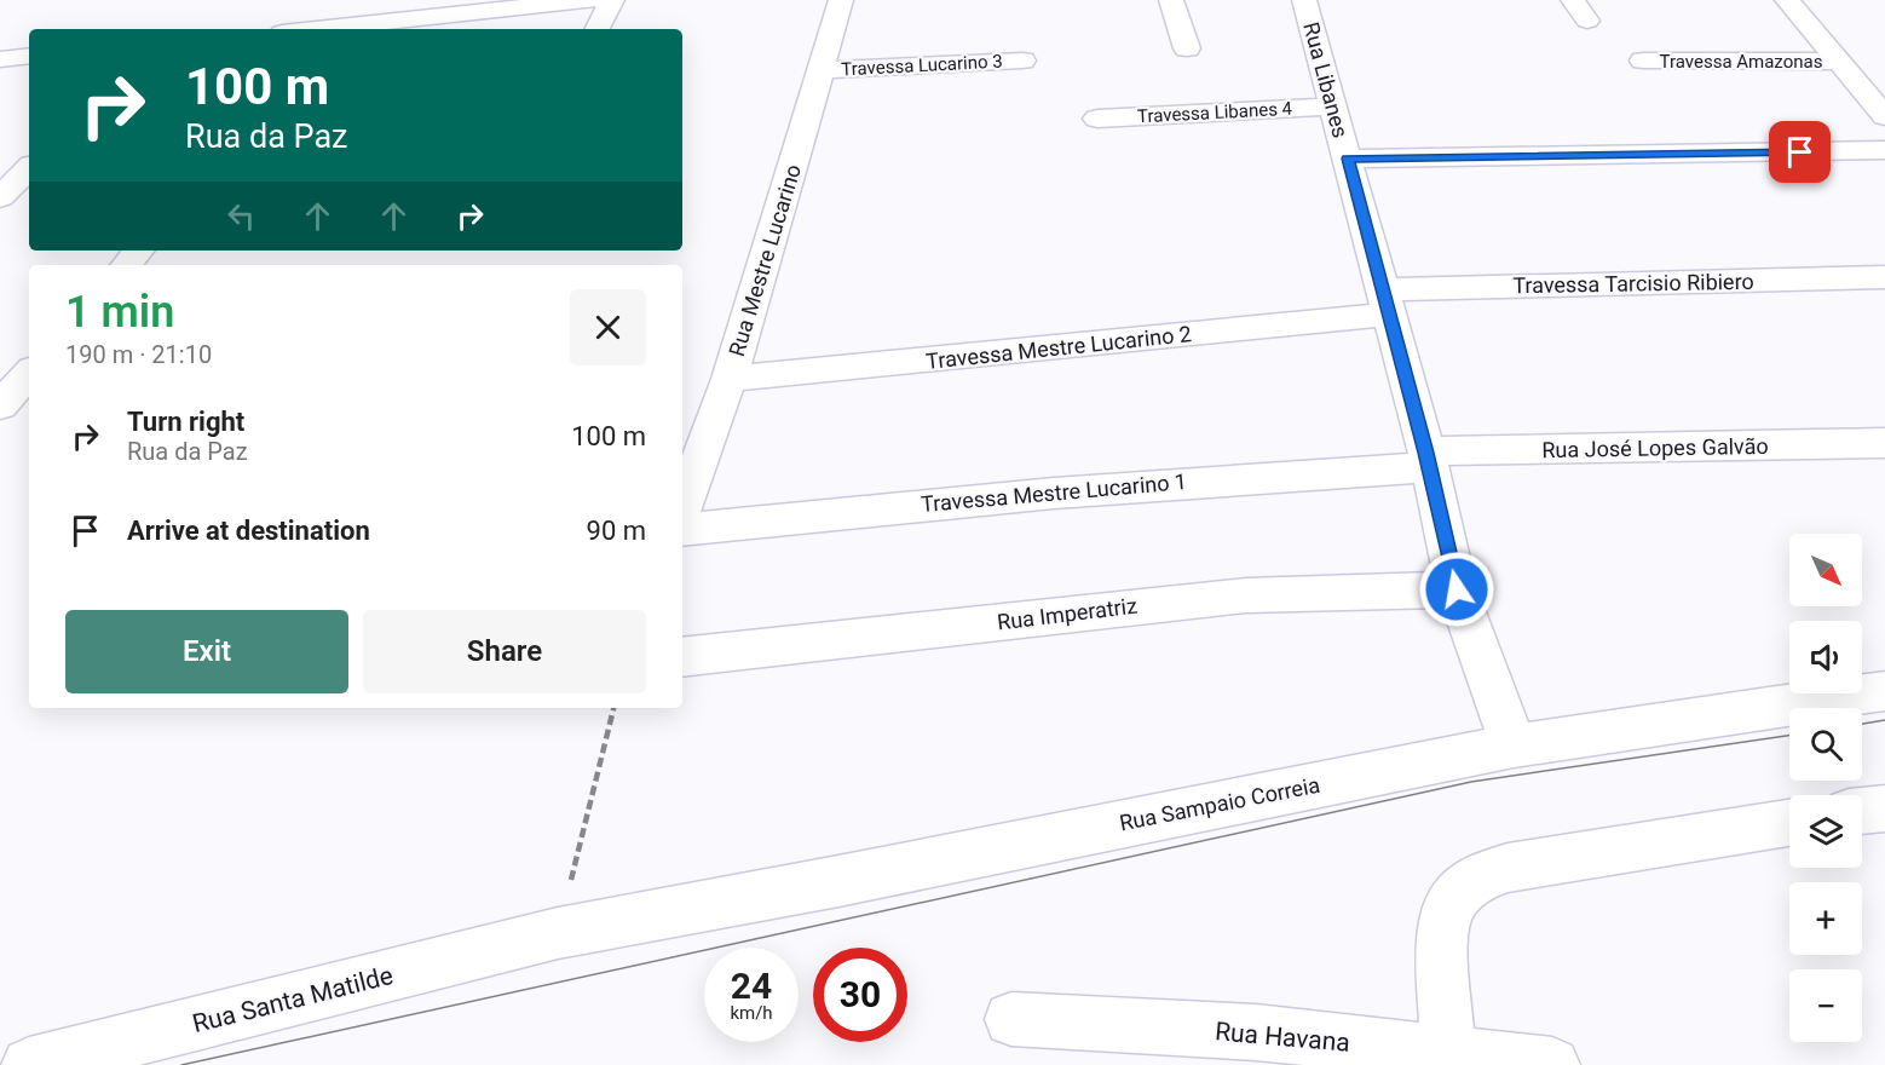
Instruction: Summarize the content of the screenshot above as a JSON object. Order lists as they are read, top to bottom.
{
  "streets": {
    "street": [
      "Travessa Amazonas",
      "Travessa Lucarino 3",
      "Rua Libanes",
      "Travessa Libanes 4",
      "Rua Mestre Lucarino",
      "Travessa Tarcisio Ribiero",
      "Travessa Mestre Lucarino 2",
      "Rua José Lopes Galvão",
      "Travessa Mestre Lucarino 1",
      "Rua Imperatriz",
      "Rua Sampaio Correia",
      "Rua Santa Matilde",
      "Rua Havana"
    ]
  },
  "crossings": [
    ["Travessa Lucarino 3", "Rua Mestre Lucarino"],
    ["Rua Libanes", "Travessa Libanes 4"],
    ["Rua Libanes", "Travessa Tarcisio Ribiero"],
    ["Rua Libanes", "Travessa Mestre Lucarino 2"],
    ["Rua Libanes", "Rua José Lopes Galvão"],
    ["Rua Libanes", "Travessa Mestre Lucarino 1"],
    ["Rua Libanes", "Rua Imperatriz"],
    ["Rua Libanes", "Rua Sampaio Correia"],
    ["Rua Mestre Lucarino", "Travessa Mestre Lucarino 2"],
    ["Travessa Tarcisio Ribiero", "Travessa Mestre Lucarino 2"],
    ["Rua José Lopes Galvão", "Travessa Mestre Lucarino 1"],
    ["Rua Sampaio Correia", "Rua Santa Matilde"]
  ],
  "north": "bottom right",
  "page": {
    "turn": ["100 m", "Rua da Paz"],
    "heading": ["1 min", "190 m · 21:10"],
    "list": [
      {
        "name": "Turn right",
        "note": "Rua da Paz",
        "value": "100 m"
      },
      {
        "name": "Arrive at destination",
        "value": "90 m"
      }
    ],
    "map_buttons": ["+", "−"],
    "buttons": ["Exit", "Share"],
    "speed": "24 km/h",
    "limit": "30"
  }
}
